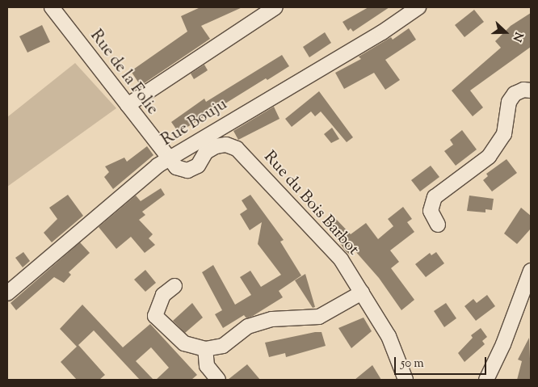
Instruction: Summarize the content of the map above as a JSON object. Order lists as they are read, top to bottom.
{
  "streets": {
    "street": ["Rue de la Folie", "Rue Bouju", "Rue du Bois Barbot"]
  },
  "crossings": [
    ["Rue de la Folie", "Rue Bouju"],
    ["Rue de la Folie", "Rue du Bois Barbot"],
    ["Rue Bouju", "Rue du Bois Barbot"]
  ],
  "scale_bar": "50 m",
  "north": "right"
}
